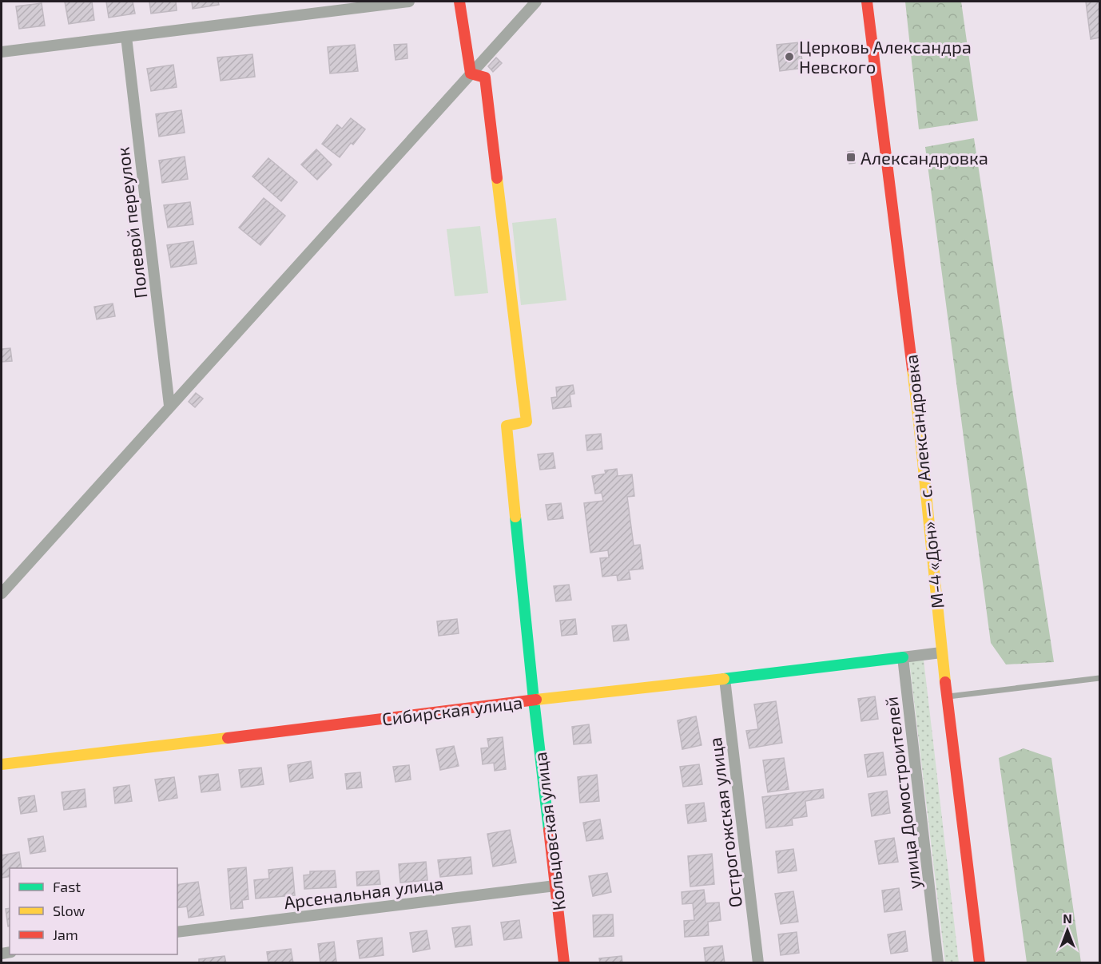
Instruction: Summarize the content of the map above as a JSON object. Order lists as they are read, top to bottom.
{
  "streets": {
    "street": [
      "Полевой переулок",
      "М-4 «Дон» — с. Александровка",
      "Сибирская улица",
      "улица Домостроителей",
      "Острогожская улица",
      "Кольцовская улица",
      "Арсенальная улица"
    ]
  },
  "crossings": [
    ["Сибирская улица", "улица Домостроителей"],
    ["Сибирская улица", "Острогожская улица"],
    ["Сибирская улица", "Кольцовская улица"],
    ["Кольцовская улица", "Арсенальная улица"]
  ],
  "places": {
    "other": ["Церковь Александра Невского"],
    "transit": ["Александровка"]
  },
  "legend": ["Fast", "Slow", "Jam"],
  "north": "top"
}
